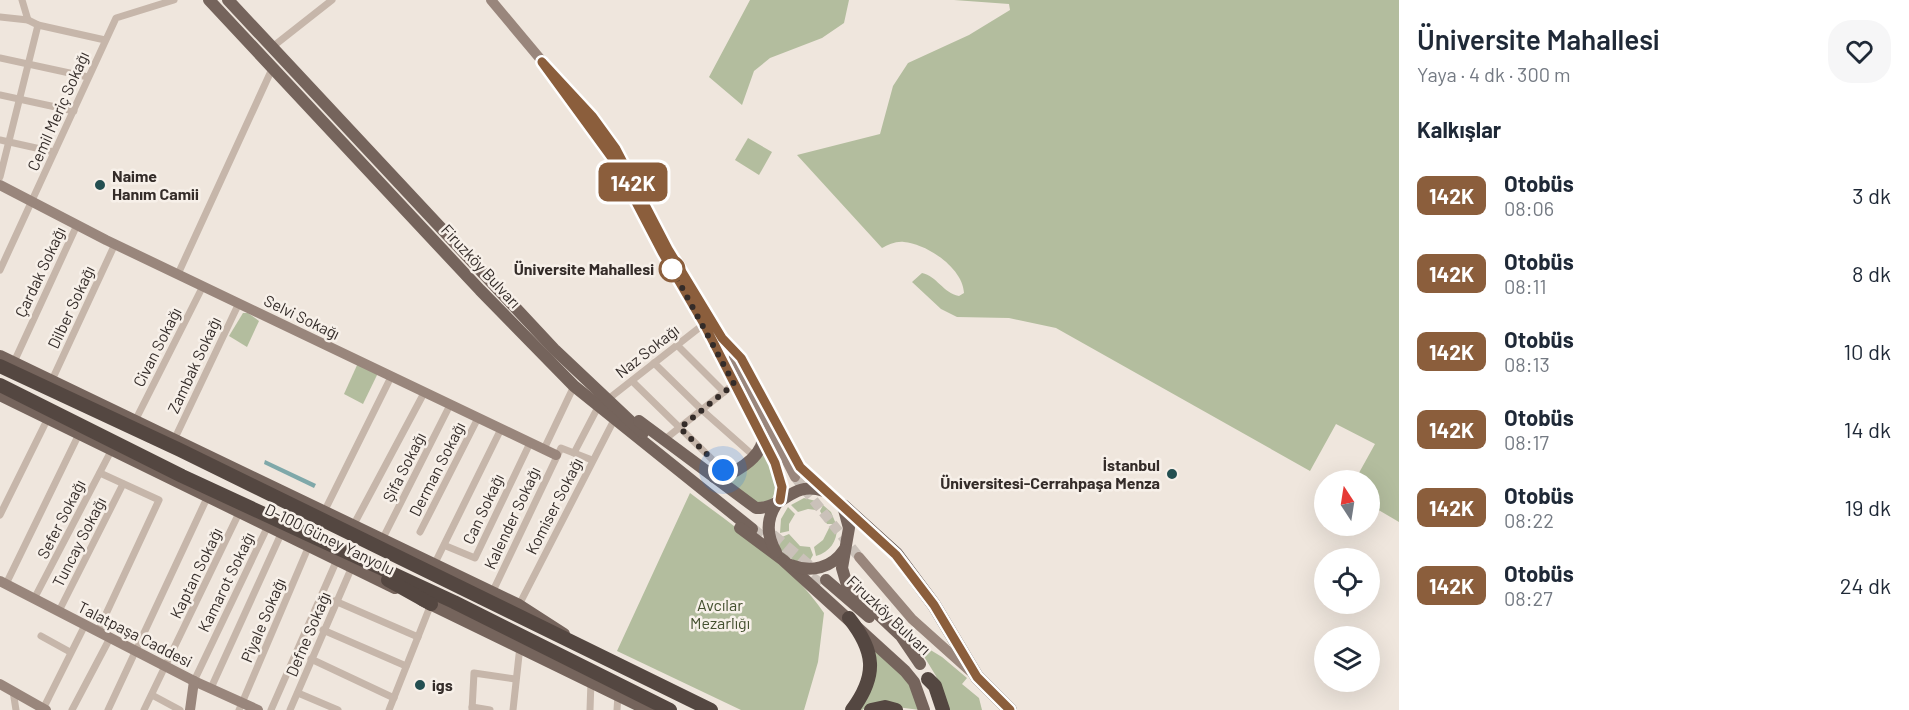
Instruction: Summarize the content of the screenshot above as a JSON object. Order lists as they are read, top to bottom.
{
  "streets": {
    "main road": [
      "Firuzköy Bulvarı",
      "Selvi Sokağı",
      "D-100 Güney Yanyolu",
      "Talatpaşa Caddesi"
    ],
    "street": [
      "Cemil Meriç Sokağı",
      "Çardak Sokağı",
      "Dilber Sokağı",
      "Civan Sokağı",
      "Naz Sokağı",
      "Zambak Sokağı",
      "Şifa Sokağı",
      "Derman Sokağı",
      "Komiser Sokağı",
      "Can Sokağı",
      "Kalender Sokağı",
      "Sefer Sokağı",
      "Tuncay Sokağı",
      "Kaptan Sokağı",
      "Kamarot Sokağı",
      "Piyale Sokağı",
      "Defne Sokağı"
    ]
  },
  "crossings": [
    ["Cemil Meriç Sokağı", "Selvi Sokağı"],
    ["Firuzköy Bulvarı", "Naz Sokağı"],
    ["Firuzköy Bulvarı", "Komiser Sokağı"],
    ["Çardak Sokağı", "Selvi Sokağı"],
    ["Dilber Sokağı", "Selvi Sokağı"],
    ["Selvi Sokağı", "Civan Sokağı"],
    ["Selvi Sokağı", "Zambak Sokağı"],
    ["Selvi Sokağı", "Şifa Sokağı"],
    ["Selvi Sokağı", "Derman Sokağı"],
    ["Selvi Sokağı", "Can Sokağı"],
    ["Selvi Sokağı", "Kalender Sokağı"],
    ["Sefer Sokağı", "D-100 Güney Yanyolu"],
    ["Sefer Sokağı", "Talatpaşa Caddesi"],
    ["D-100 Güney Yanyolu", "Kaptan Sokağı"],
    ["D-100 Güney Yanyolu", "Kamarot Sokağı"],
    ["D-100 Güney Yanyolu", "Piyale Sokağı"],
    ["D-100 Güney Yanyolu", "Defne Sokağı"],
    ["Tuncay Sokağı", "Talatpaşa Caddesi"],
    ["Kaptan Sokağı", "Talatpaşa Caddesi"],
    ["Kamarot Sokağı", "Talatpaşa Caddesi"],
    ["Piyale Sokağı", "Talatpaşa Caddesi"]
  ],
  "parks": ["Avcılar Mezarlığı"],
  "places": [
    "Naime Hanım Camii",
    "Üniversite Mahallesi",
    "İstanbul Üniversitesi-Cerrahpaşa Menza",
    "igs"
  ],
  "lines": ["bus line 142K"],
  "north": "top",
  "page": {
    "on_map": "142K",
    "heading": [
      ["Üniversite Mahallesi", "Yaya · 4 dk · 300 m"],
      "Kalkışlar"
    ],
    "list": [
      {
        "mark": "142K",
        "name": "Otobüs",
        "note": "08:06",
        "value": "3 dk"
      },
      {
        "mark": "142K",
        "name": "Otobüs",
        "note": "08:11",
        "value": "8 dk"
      },
      {
        "mark": "142K",
        "name": "Otobüs",
        "note": "08:13",
        "value": "10 dk"
      },
      {
        "mark": "142K",
        "name": "Otobüs",
        "note": "08:17",
        "value": "14 dk"
      },
      {
        "mark": "142K",
        "name": "Otobüs",
        "note": "08:22",
        "value": "19 dk"
      },
      {
        "mark": "142K",
        "name": "Otobüs",
        "note": "08:27",
        "value": "24 dk"
      }
    ]
  }
}
